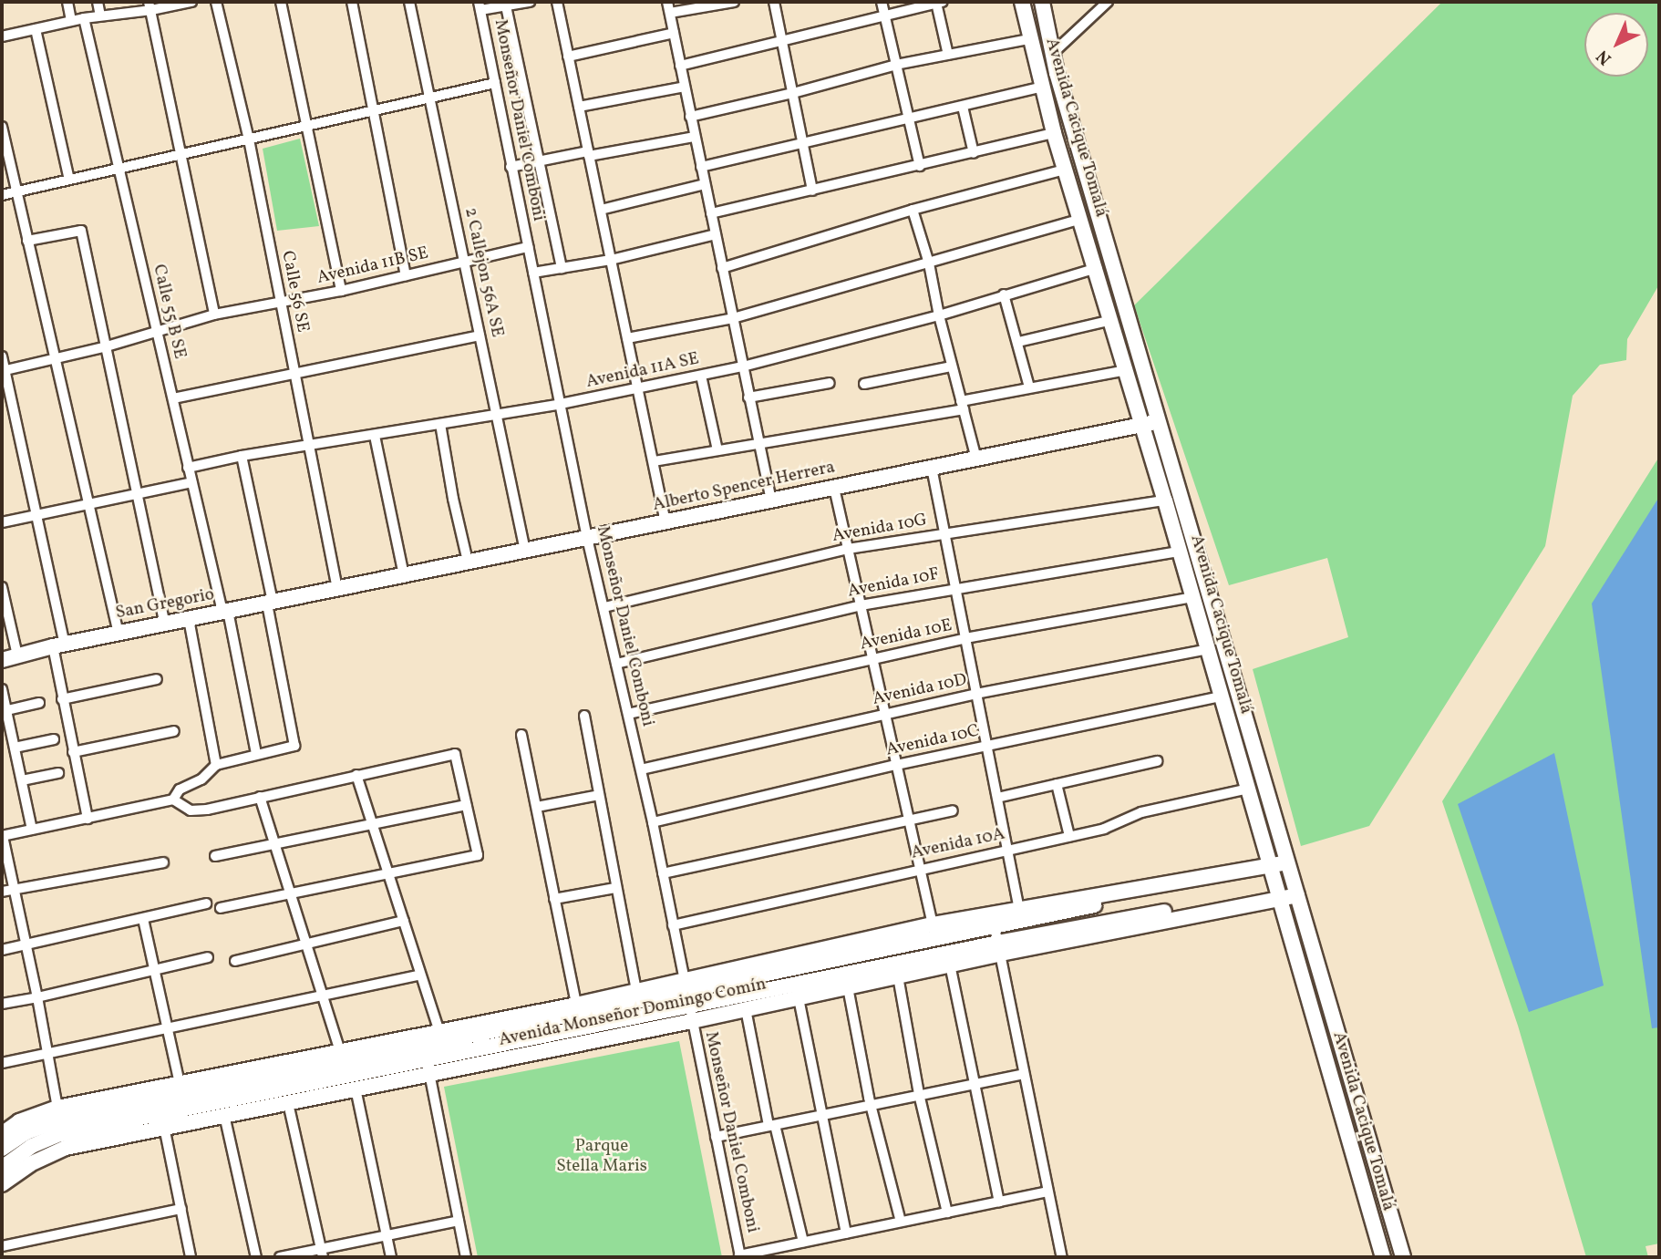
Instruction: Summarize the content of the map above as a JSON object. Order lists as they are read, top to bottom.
{
  "streets": {
    "main road": [
      "Avenida Cacique Tomalá",
      "Alberto Spencer Herrera",
      "San Gregorio",
      "Avenida Monseñor Domingo Comín"
    ],
    "street": [
      "Monseñor Daniel Comboni",
      "Avenida 11B SE",
      "2 Callejon 56A SE",
      "Calle 56 SE",
      "Calle 55 B SE",
      "Avenida 11A SE",
      "Avenida 10G",
      "Avenida 10F",
      "Avenida 10E",
      "Avenida 10D",
      "Avenida 10C",
      "Avenida 10A"
    ]
  },
  "crossings": [
    ["Monseñor Daniel Comboni", "Avenida 11B SE"],
    ["Monseñor Daniel Comboni", "Avenida 11A SE"],
    ["Monseñor Daniel Comboni", "Alberto Spencer Herrera"],
    ["Monseñor Daniel Comboni", "Avenida 10G"],
    ["Monseñor Daniel Comboni", "Avenida 10F"],
    ["Monseñor Daniel Comboni", "Avenida 10E"],
    ["Monseñor Daniel Comboni", "Avenida 10D"],
    ["Monseñor Daniel Comboni", "Avenida 10C"],
    ["Monseñor Daniel Comboni", "Avenida 10A"],
    ["Monseñor Daniel Comboni", "Avenida Monseñor Domingo Comín"],
    ["Avenida Cacique Tomalá", "Avenida 11A SE"],
    ["Avenida Cacique Tomalá", "Alberto Spencer Herrera"],
    ["Avenida Cacique Tomalá", "Avenida 10G"],
    ["Avenida Cacique Tomalá", "Avenida 10F"],
    ["Avenida Cacique Tomalá", "Avenida 10E"],
    ["Avenida Cacique Tomalá", "Avenida 10D"],
    ["Avenida Cacique Tomalá", "Avenida 10C"],
    ["Avenida Cacique Tomalá", "Avenida 10A"],
    ["Avenida Cacique Tomalá", "Avenida Monseñor Domingo Comín"],
    ["Avenida 11B SE", "2 Callejon 56A SE"],
    ["Avenida 11B SE", "Calle 56 SE"],
    ["Avenida 11B SE", "Calle 55 B SE"],
    ["2 Callejon 56A SE", "Avenida 11A SE"],
    ["2 Callejon 56A SE", "Alberto Spencer Herrera"],
    ["Calle 56 SE", "Avenida 11A SE"],
    ["Calle 56 SE", "Alberto Spencer Herrera"],
    ["Calle 56 SE", "San Gregorio"],
    ["Calle 55 B SE", "Avenida 11A SE"],
    ["Calle 55 B SE", "San Gregorio"],
    ["Alberto Spencer Herrera", "San Gregorio"]
  ],
  "parks": ["Parque Stella Maris"],
  "north": "bottom left"
}
